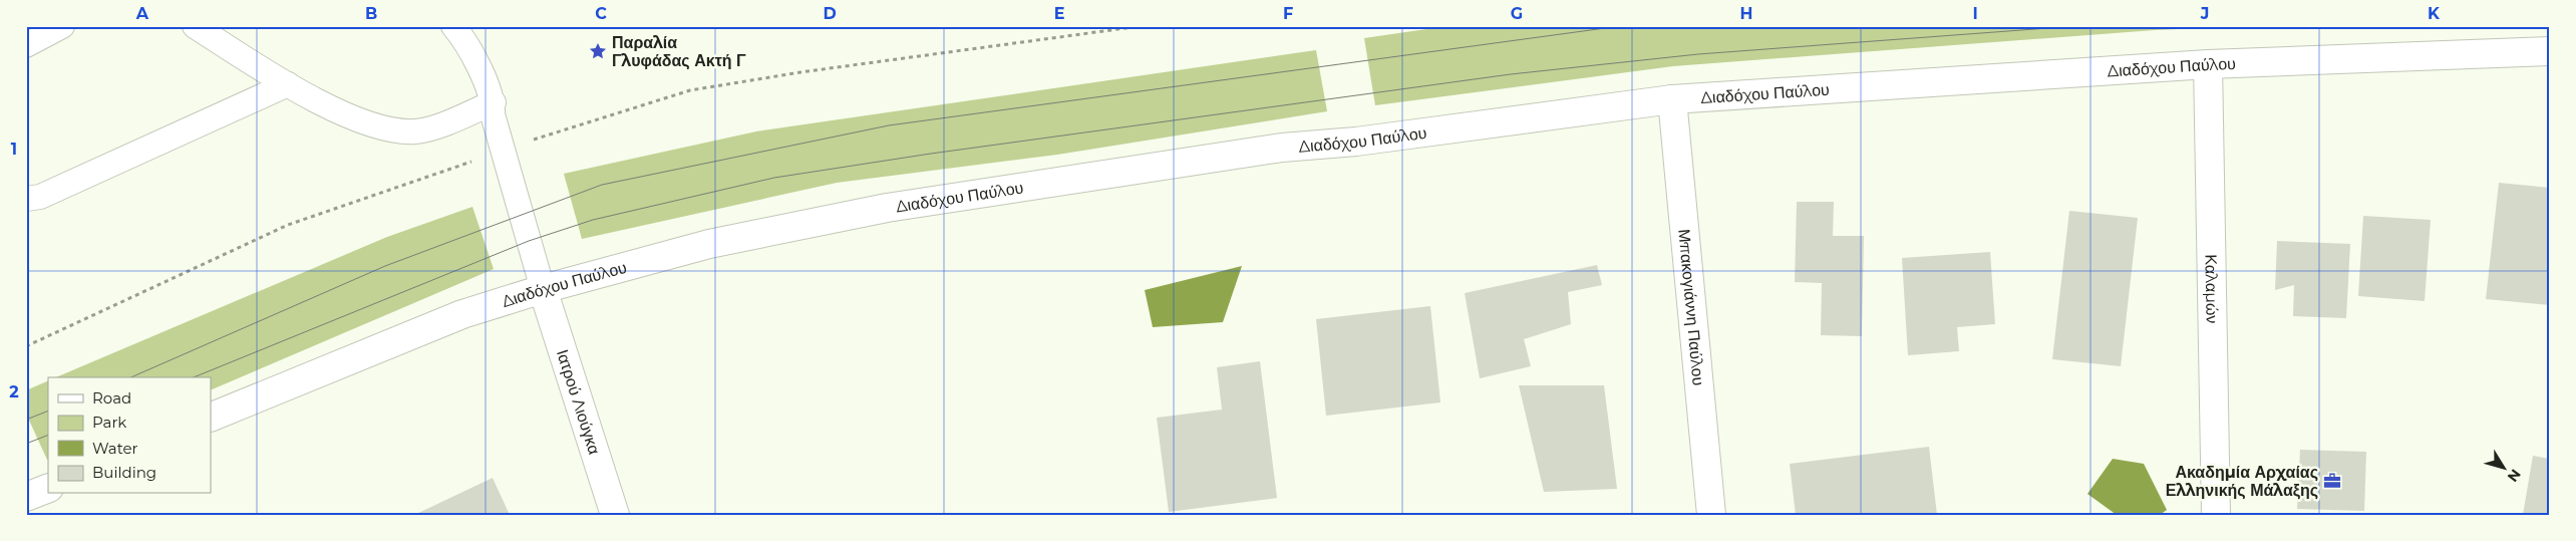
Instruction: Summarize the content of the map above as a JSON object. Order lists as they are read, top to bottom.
{
  "streets": {
    "street": [
      "Διαδόχου Παύλου",
      "Καλαμών",
      "Μπακογιάννη Παύλου",
      "Ιατρού Λιούγκα"
    ]
  },
  "crossings": [
    ["Διαδόχου Παύλου", "Καλαμών"],
    ["Διαδόχου Παύλου", "Μπακογιάννη Παύλου"],
    ["Διαδόχου Παύλου", "Ιατρού Λιούγκα"]
  ],
  "places": {
    "place": ["Παραλία Γλυφάδας Ακτή Γ"],
    "office": ["Ακαδημία Αρχαίας Ελληνικής Μάλαξης"]
  },
  "legend": [
    "Road",
    "Park",
    "Water",
    "Building"
  ],
  "north": "bottom right",
  "grid": {
    "columns": [
      "A",
      "B",
      "C",
      "D",
      "E",
      "F",
      "G",
      "H",
      "I",
      "J",
      "K"
    ],
    "rows": ["1", "2"]
  }
}
